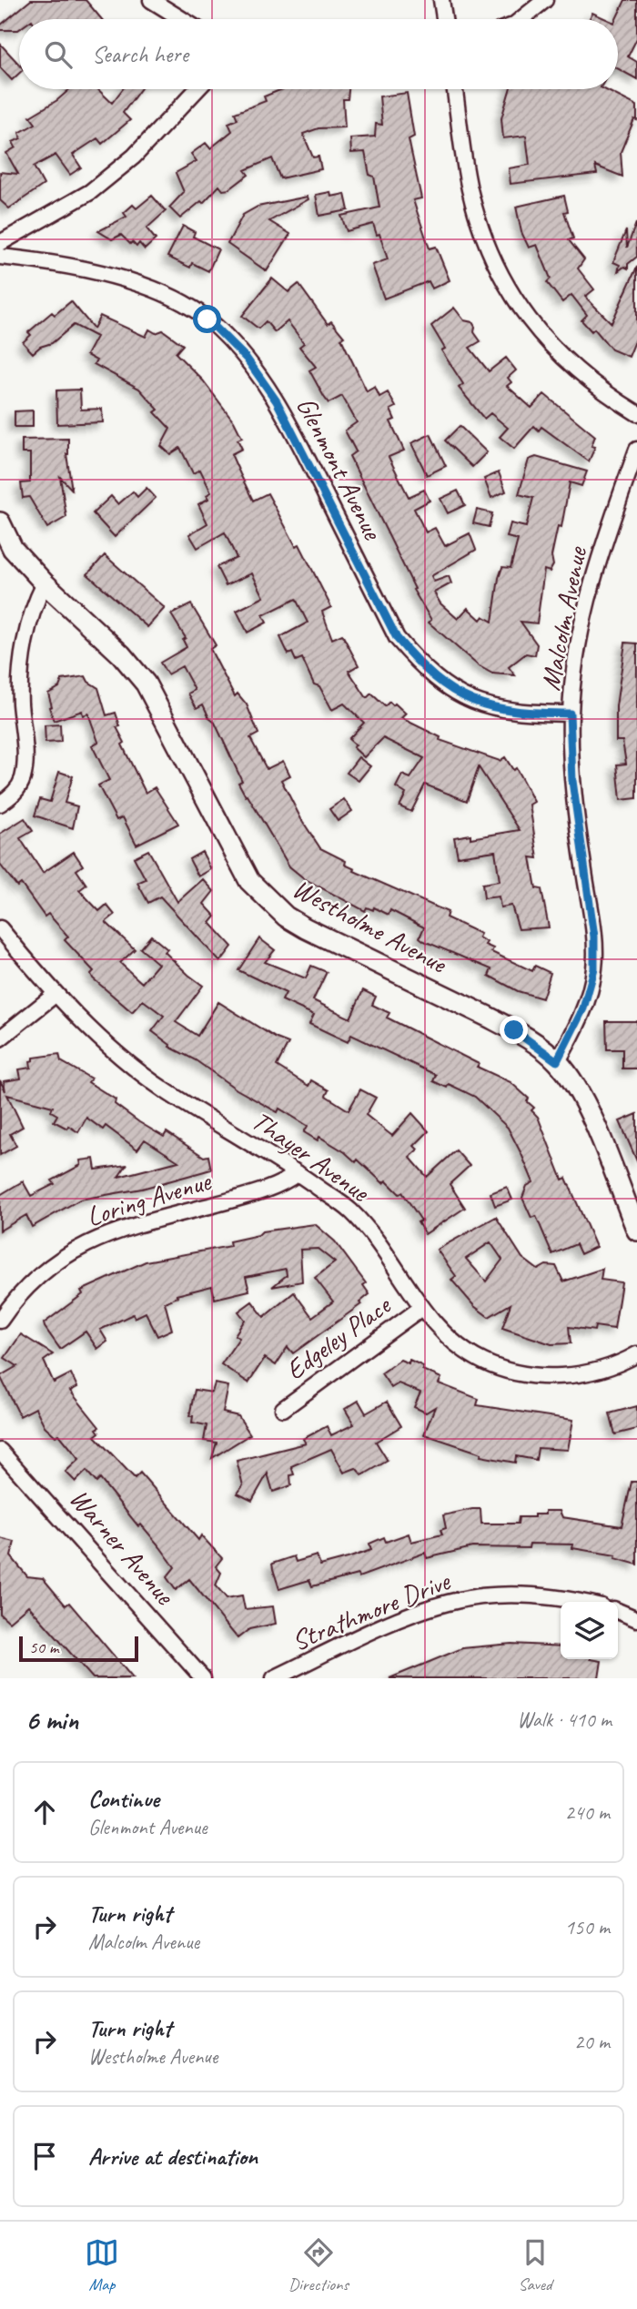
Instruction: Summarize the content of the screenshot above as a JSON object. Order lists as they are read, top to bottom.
{
  "streets": {
    "street": [
      "Glenmont Avenue",
      "Malcolm Avenue",
      "Westholme Avenue",
      "Thayer Avenue",
      "Loring Avenue",
      "Edgeley Place",
      "Warner Avenue",
      "Strathmore Drive"
    ]
  },
  "crossings": [
    ["Glenmont Avenue", "Malcolm Avenue"],
    ["Malcolm Avenue", "Westholme Avenue"],
    ["Thayer Avenue", "Loring Avenue"],
    ["Thayer Avenue", "Edgeley Place"]
  ],
  "scale_bar": "50 m",
  "page": {
    "search": "Search here",
    "scale": "50 m",
    "heading": ["6 min", "Walk · 410 m"],
    "list": [
      ["Continue", "Glenmont Avenue", "240 m"],
      ["Turn right", "Malcolm Avenue", "150 m"],
      ["Turn right", "Westholme Avenue", "20 m"],
      "Arrive at destination"
    ],
    "nav": ["Map", "Directions", "Saved"]
  }
}
